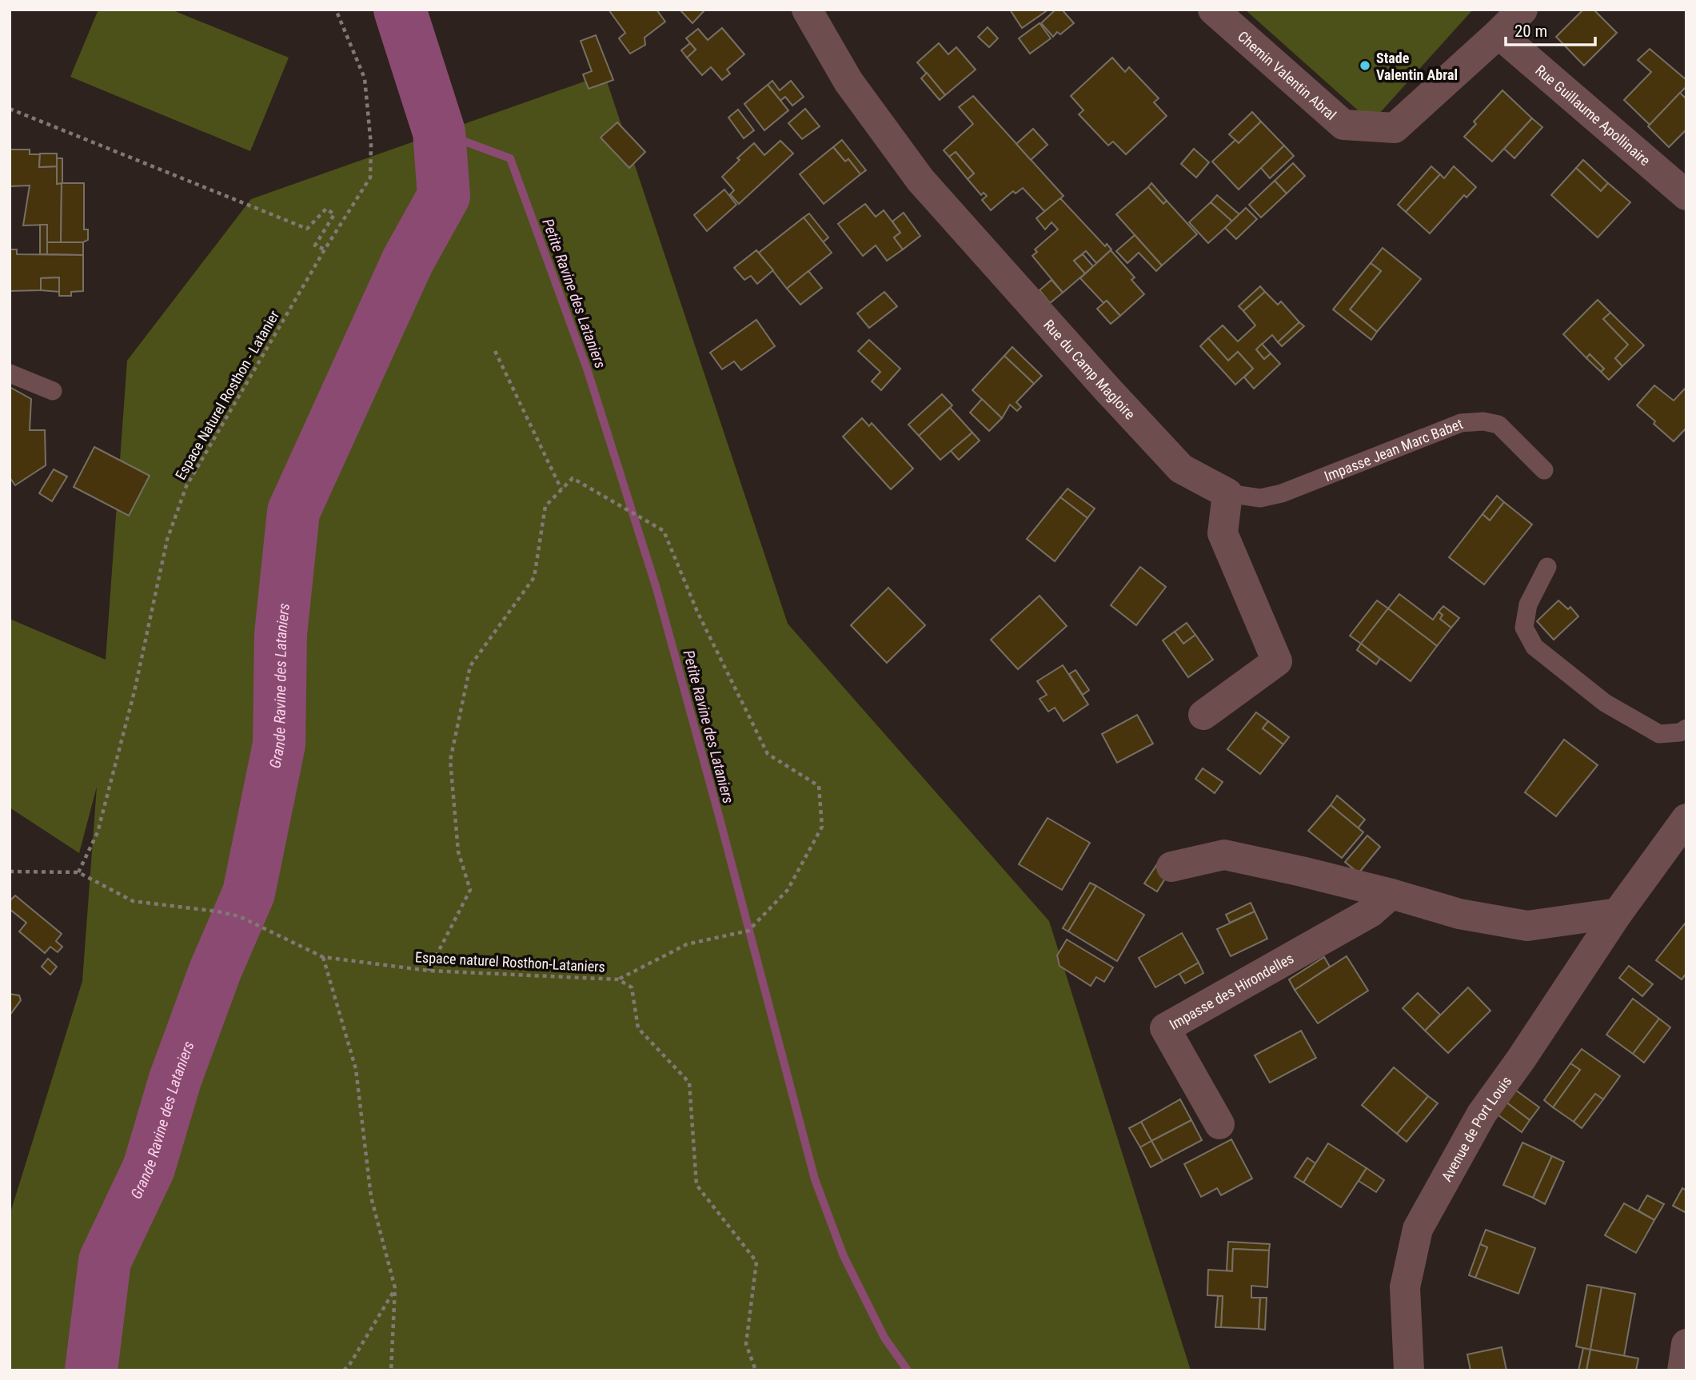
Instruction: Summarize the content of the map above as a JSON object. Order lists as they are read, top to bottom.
{
  "streets": {
    "street": [
      "Chemin Valentin Abral",
      "Rue Guillaume Apollinaire",
      "Rue du Camp Magloire",
      "Impasse des Hirondelles",
      "Avenue de Port Louis"
    ],
    "lane": ["Impasse Jean Marc Babet"],
    "path": ["Espace Naturel Rosthon - Latanier", "Espace naturel Rosthon-Lataniers"]
  },
  "crossings": [
    ["Chemin Valentin Abral", "Rue Guillaume Apollinaire"],
    ["Rue du Camp Magloire", "Impasse Jean Marc Babet"],
    ["Espace Naturel Rosthon - Latanier", "Espace naturel Rosthon-Lataniers"]
  ],
  "water": ["Petite Ravine des Lataniers", "Grande Ravine des Lataniers"],
  "places": ["Stade Valentin Abral"],
  "scale_bar": "20 m"
}
